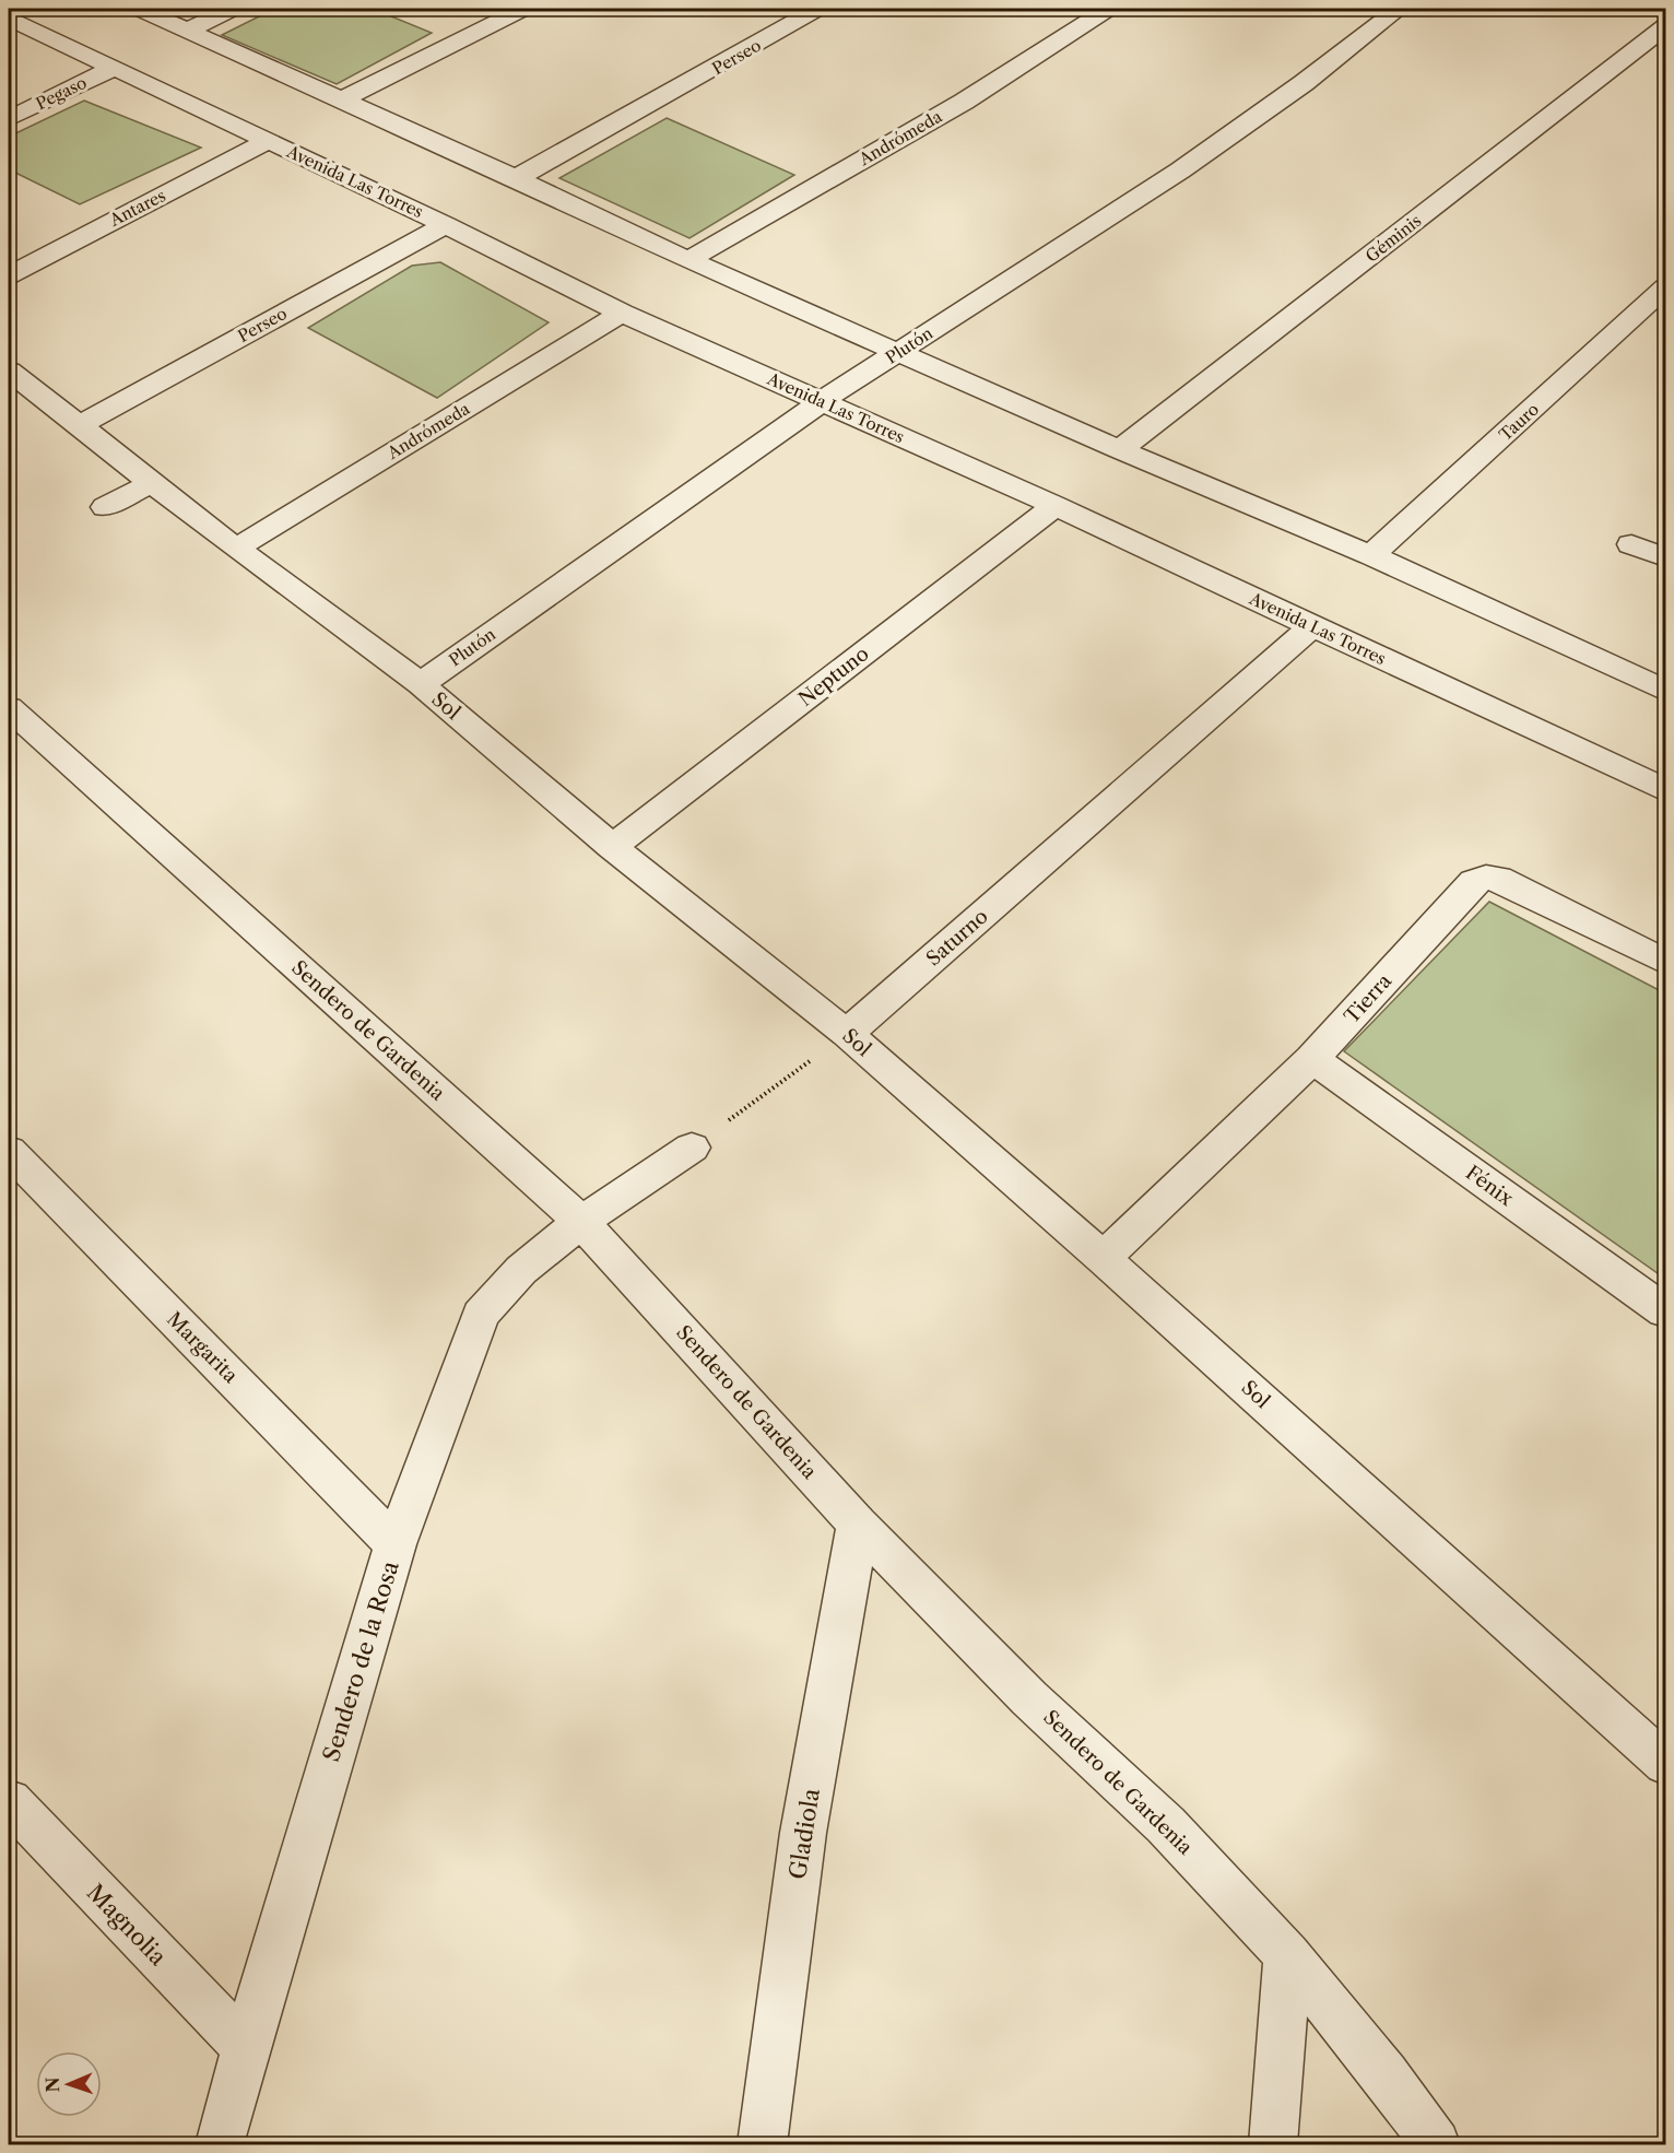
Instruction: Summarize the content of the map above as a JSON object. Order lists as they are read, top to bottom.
{
  "streets": {
    "street": [
      "Perseo",
      "Pegaso",
      "Andrómeda",
      "Avenida Las Torres",
      "Antares",
      "Géminis",
      "Plutón",
      "Tauro",
      "Neptuno",
      "Sol",
      "Saturno",
      "Tierra",
      "Sendero de Gardenia",
      "Fénix",
      "Margarita",
      "Sendero de la Rosa",
      "Gladiola",
      "Magnolia"
    ]
  },
  "crossings": [
    ["Perseo", "Avenida Las Torres"],
    ["Perseo", "Sol"],
    ["Pegaso", "Avenida Las Torres"],
    ["Andrómeda", "Avenida Las Torres"],
    ["Andrómeda", "Sol"],
    ["Avenida Las Torres", "Antares"],
    ["Avenida Las Torres", "Plutón"],
    ["Avenida Las Torres", "Neptuno"],
    ["Avenida Las Torres", "Saturno"],
    ["Plutón", "Sol"],
    ["Neptuno", "Sol"],
    ["Sol", "Saturno"],
    ["Sol", "Tierra"],
    ["Tierra", "Fénix"],
    ["Sendero de Gardenia", "Sendero de la Rosa"],
    ["Sendero de Gardenia", "Gladiola"],
    ["Margarita", "Sendero de la Rosa"],
    ["Sendero de la Rosa", "Magnolia"]
  ],
  "north": "left"
}
